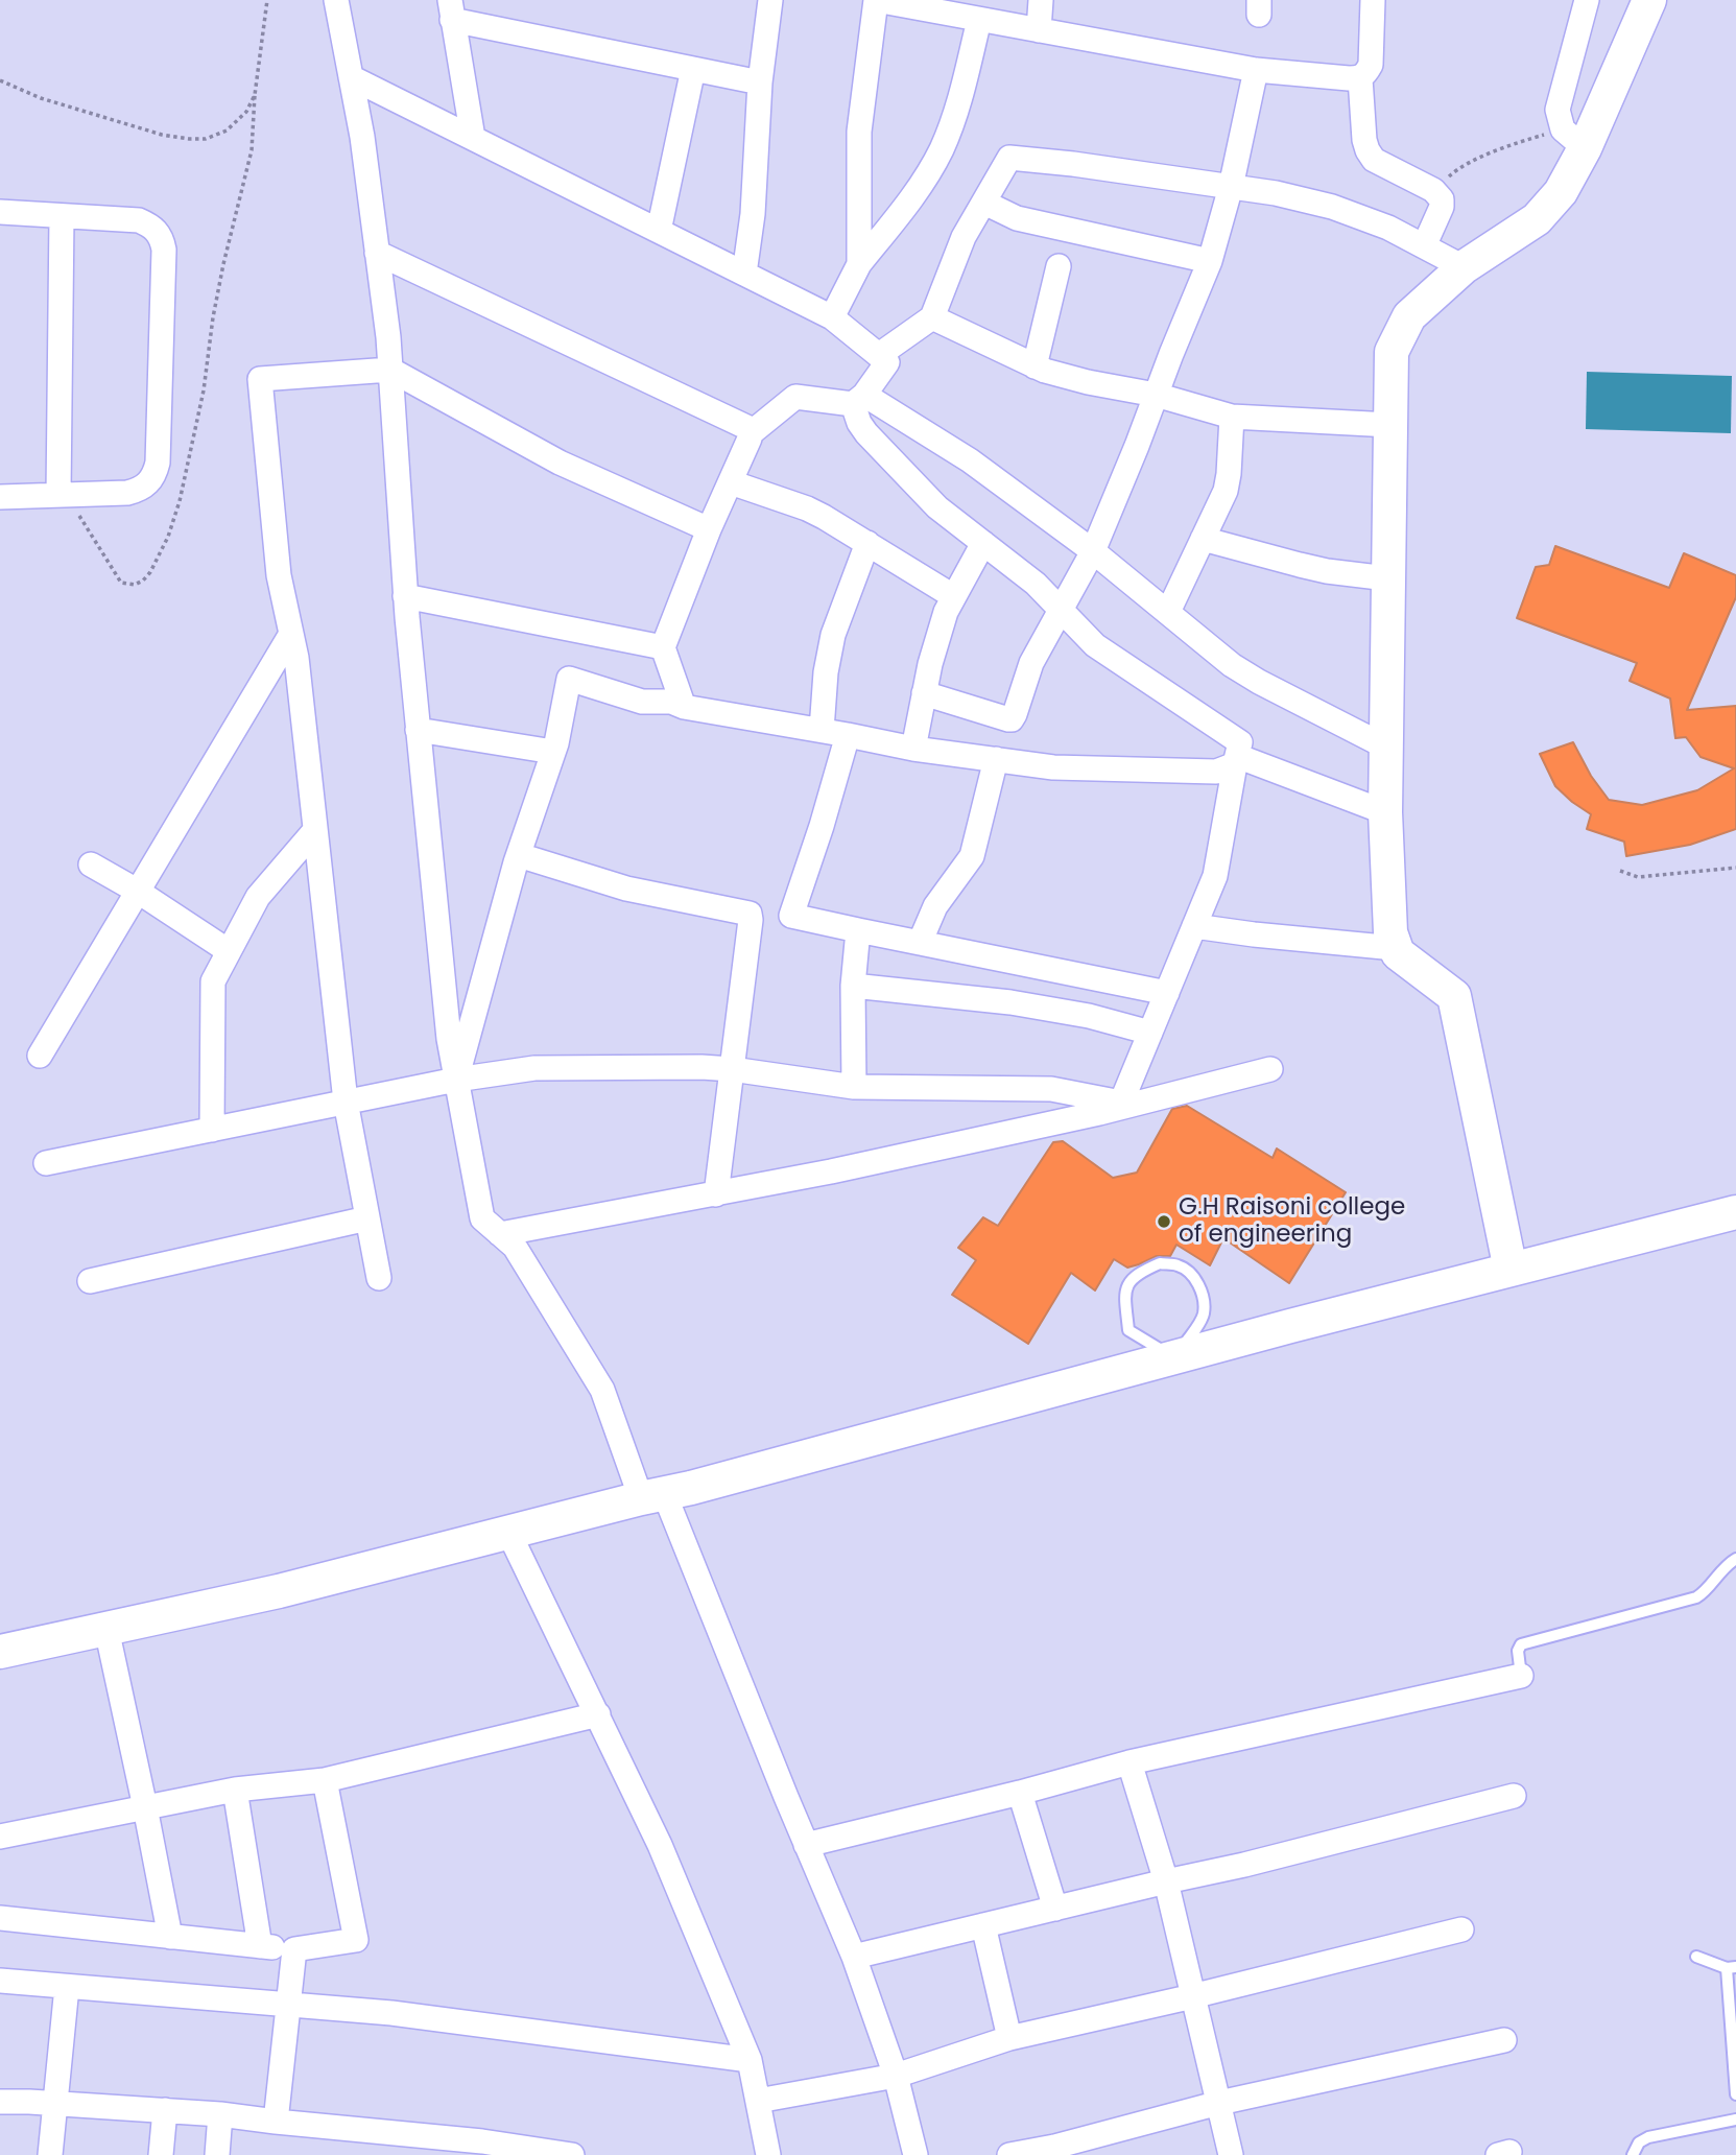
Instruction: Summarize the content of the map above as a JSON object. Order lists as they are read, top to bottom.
{
  "places": ["G.H Raisoni college of engineering"]
}
